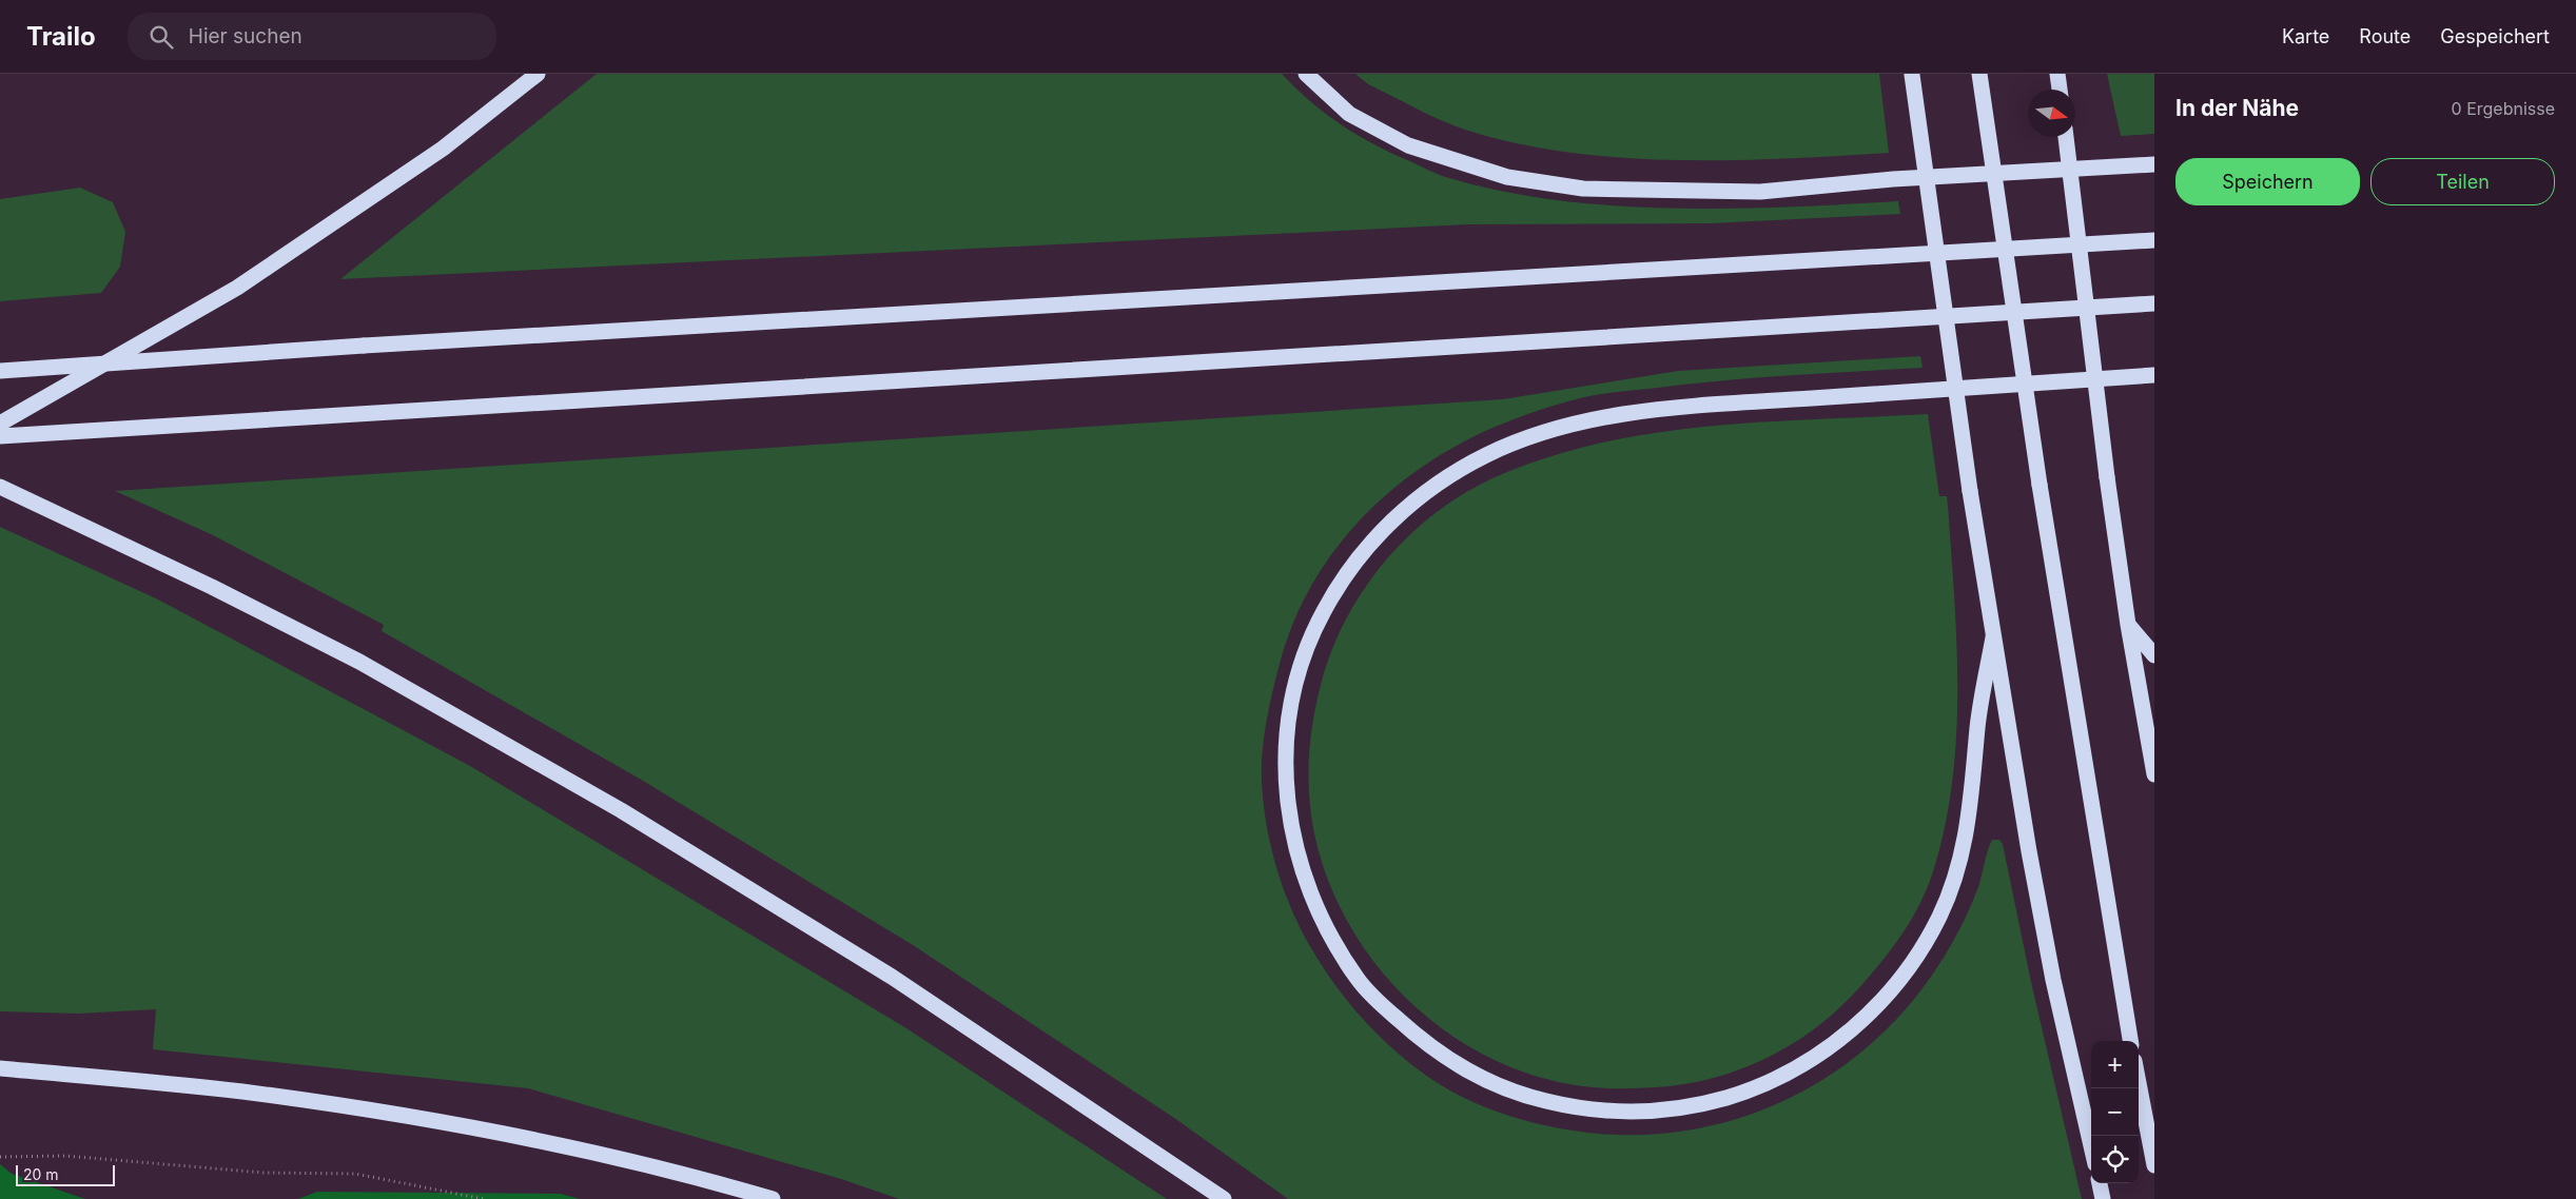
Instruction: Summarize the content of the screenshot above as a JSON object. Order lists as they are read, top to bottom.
{
  "scale_bar": "20 m",
  "north": "right",
  "page": {
    "header": "Trailo",
    "search": "Hier suchen",
    "nav": ["Karte", "Route", "Gespeichert"],
    "heading": ["In der Nähe", "0 Ergebnisse"],
    "buttons": ["Speichern", "Teilen"],
    "map_buttons": ["+", "−"],
    "scale": "20 m"
  }
}
